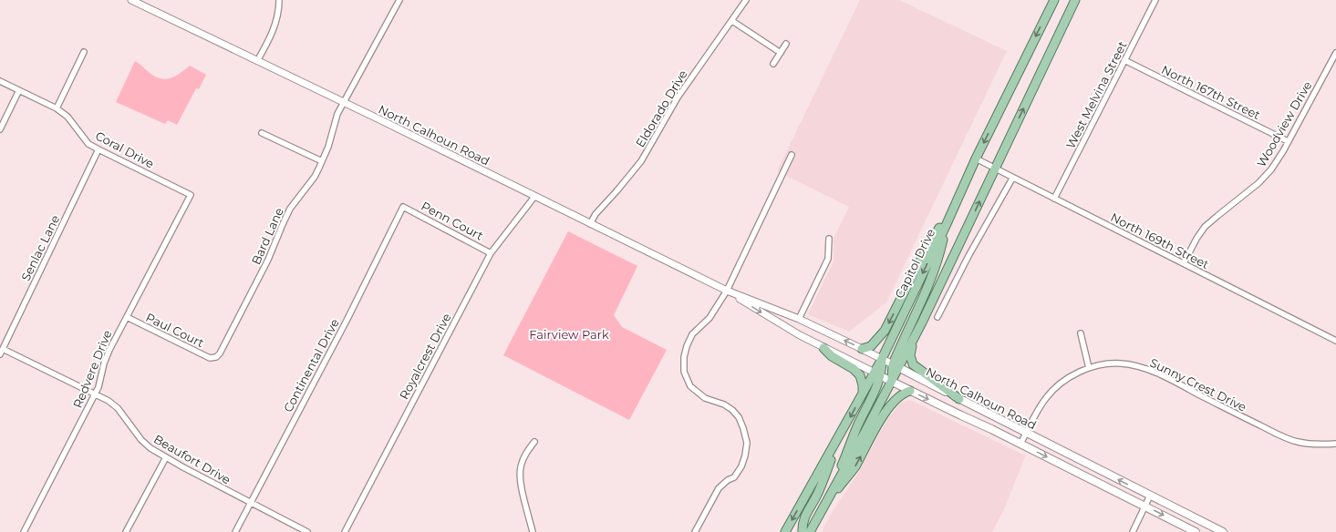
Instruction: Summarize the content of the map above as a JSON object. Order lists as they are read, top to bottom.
{
  "streets": {
    "main road": ["North Calhoun Road", "Capitol Drive"],
    "street": [
      "North 167th Street",
      "West Melvina Street",
      "Eldorado Drive",
      "Woodview Drive",
      "Coral Drive",
      "Penn Court",
      "Bard Lane",
      "North 169th Street",
      "Senlac Lane",
      "Paul Court",
      "Royalcrest Drive",
      "Continental Drive",
      "Redvere Drive",
      "Sunny Crest Drive",
      "Beaufort Drive"
    ]
  },
  "crossings": [
    ["North 167th Street", "West Melvina Street"],
    ["North 167th Street", "Woodview Drive"],
    ["West Melvina Street", "North 169th Street"],
    ["Eldorado Drive", "North Calhoun Road"],
    ["Woodview Drive", "North 169th Street"],
    ["North Calhoun Road", "Bard Lane"],
    ["North Calhoun Road", "Capitol Drive"],
    ["North Calhoun Road", "Royalcrest Drive"],
    ["North Calhoun Road", "Sunny Crest Drive"],
    ["Coral Drive", "Senlac Lane"],
    ["Coral Drive", "Redvere Drive"],
    ["Penn Court", "Royalcrest Drive"],
    ["Penn Court", "Continental Drive"],
    ["Bard Lane", "Paul Court"],
    ["North 169th Street", "Capitol Drive"],
    ["Senlac Lane", "Beaufort Drive"],
    ["Paul Court", "Redvere Drive"],
    ["Continental Drive", "Beaufort Drive"],
    ["Redvere Drive", "Beaufort Drive"]
  ],
  "parks": ["Fairview Park"]
}
